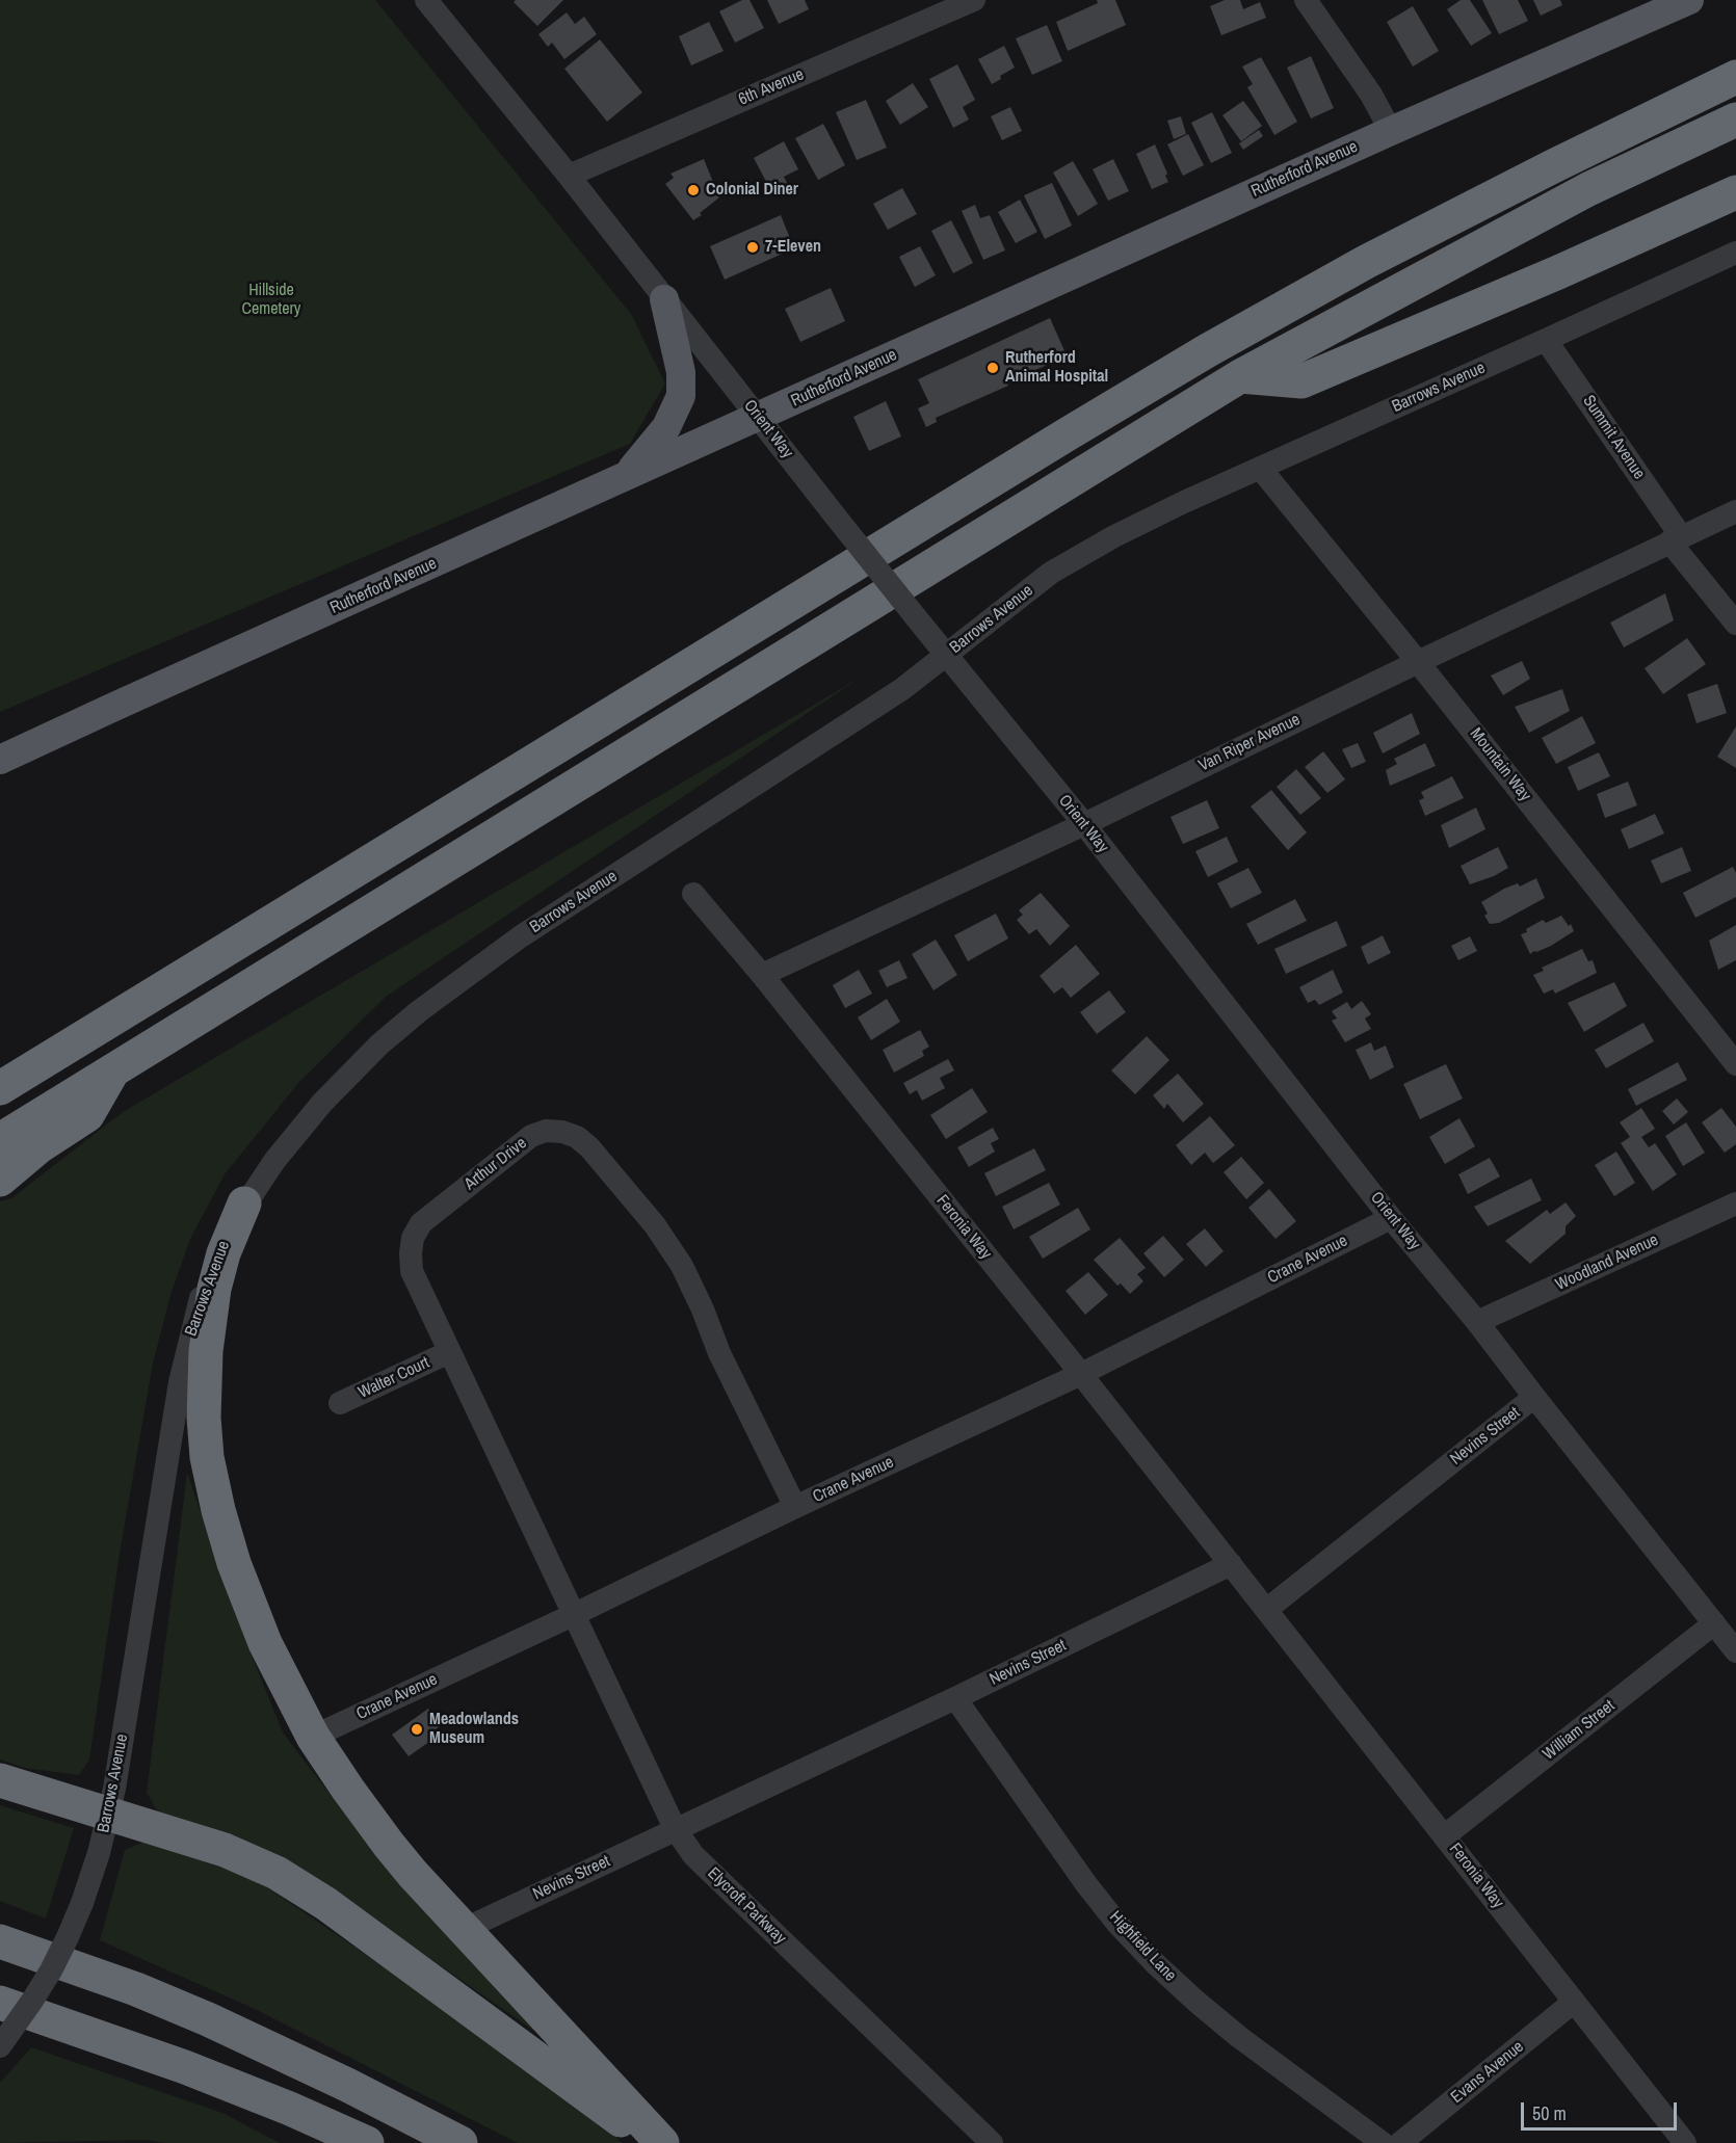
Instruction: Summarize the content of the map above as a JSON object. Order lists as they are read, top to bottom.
{
  "streets": {
    "main road": ["Rutherford Avenue"],
    "street": [
      "6th Avenue",
      "Barrows Avenue",
      "Orient Way",
      "Summit Avenue",
      "Van Riper Avenue",
      "Mountain Way",
      "Arthur Drive",
      "Feronia Way",
      "Crane Avenue",
      "Woodland Avenue",
      "Walter Court",
      "Nevins Street",
      "William Street",
      "Elycroft Parkway",
      "Highfield Lane",
      "Evans Avenue"
    ]
  },
  "crossings": [
    ["6th Avenue", "Orient Way"],
    ["Rutherford Avenue", "Orient Way"],
    ["Barrows Avenue", "Orient Way"],
    ["Barrows Avenue", "Summit Avenue"],
    ["Barrows Avenue", "Mountain Way"],
    ["Orient Way", "Van Riper Avenue"],
    ["Orient Way", "Crane Avenue"],
    ["Orient Way", "Woodland Avenue"],
    ["Orient Way", "Nevins Street"],
    ["Orient Way", "William Street"],
    ["Summit Avenue", "Van Riper Avenue"],
    ["Van Riper Avenue", "Mountain Way"],
    ["Van Riper Avenue", "Feronia Way"],
    ["Arthur Drive", "Crane Avenue"],
    ["Arthur Drive", "Walter Court"],
    ["Arthur Drive", "Elycroft Parkway"],
    ["Feronia Way", "Crane Avenue"],
    ["Feronia Way", "Nevins Street"],
    ["Feronia Way", "William Street"],
    ["Feronia Way", "Evans Avenue"],
    ["Crane Avenue", "Elycroft Parkway"],
    ["Nevins Street", "Elycroft Parkway"],
    ["Nevins Street", "Highfield Lane"]
  ],
  "parks": ["Hillside Cemetery"],
  "places": [
    "Colonial Diner",
    "7-Eleven",
    "Rutherford Animal Hospital",
    "Meadowlands Museum"
  ],
  "scale_bar": "50 m"
}
